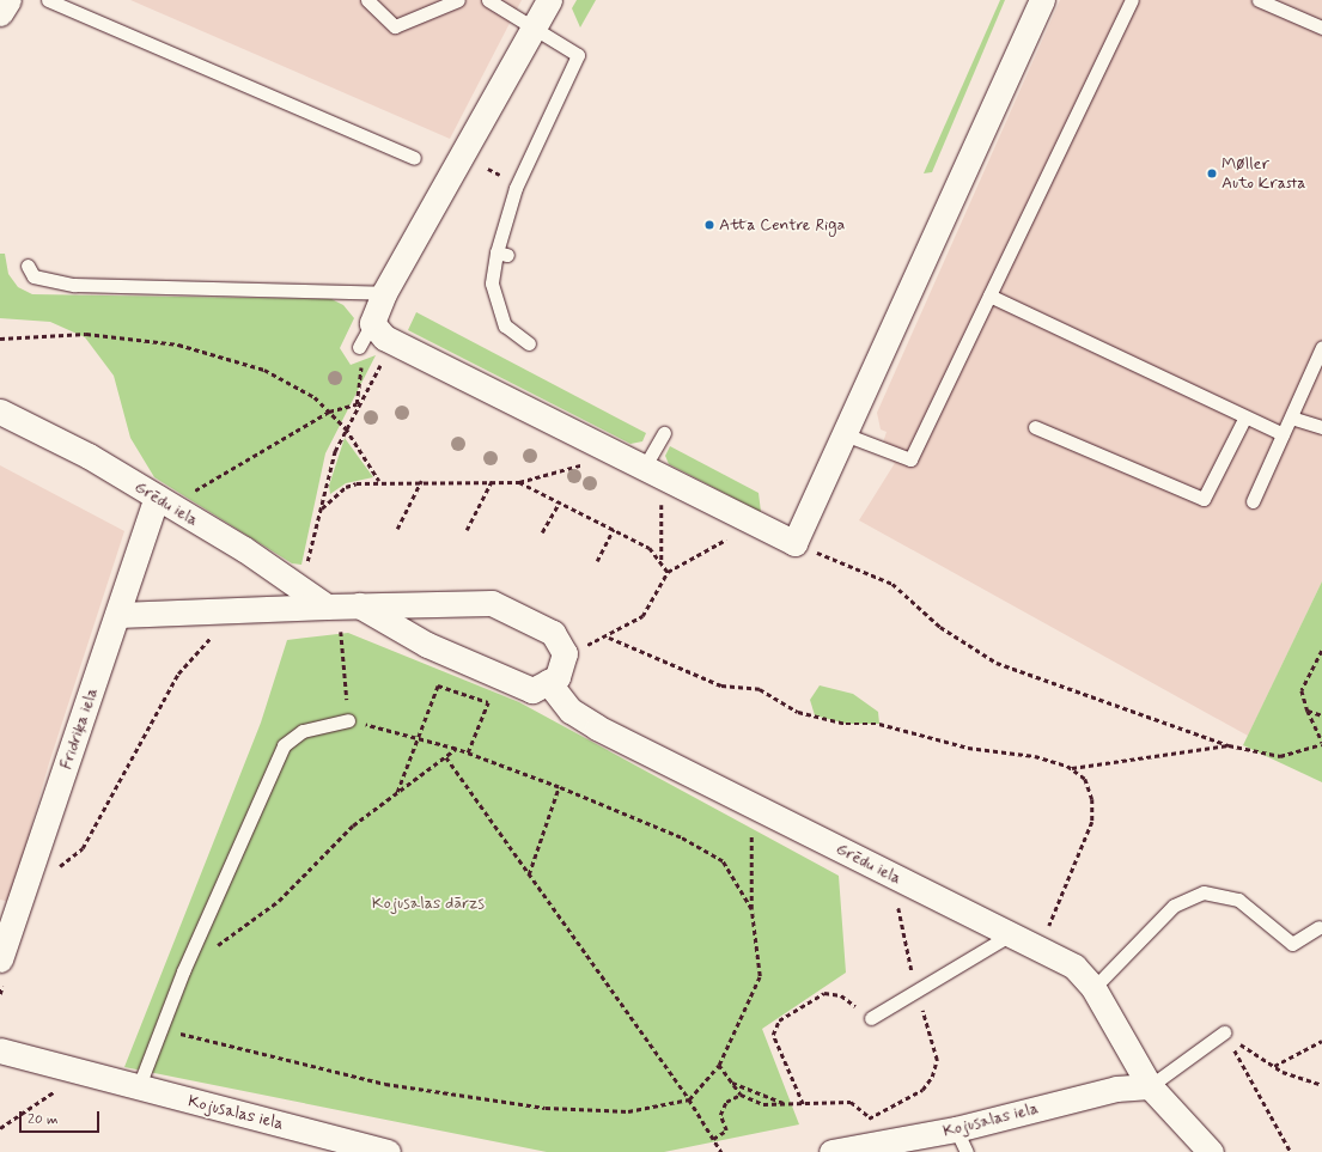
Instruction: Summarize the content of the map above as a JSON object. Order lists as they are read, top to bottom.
{
  "streets": {
    "street": ["Grēdu iela", "Fridriķa iela", "Kojusalas iela"]
  },
  "crossings": [
    ["Grēdu iela", "Fridriķa iela"],
    ["Grēdu iela", "Kojusalas iela"]
  ],
  "parks": ["Kojusalas dārzs"],
  "places": ["Møller Auto Krasta", "Atta Centre Riga"],
  "scale_bar": "20 m"
}
